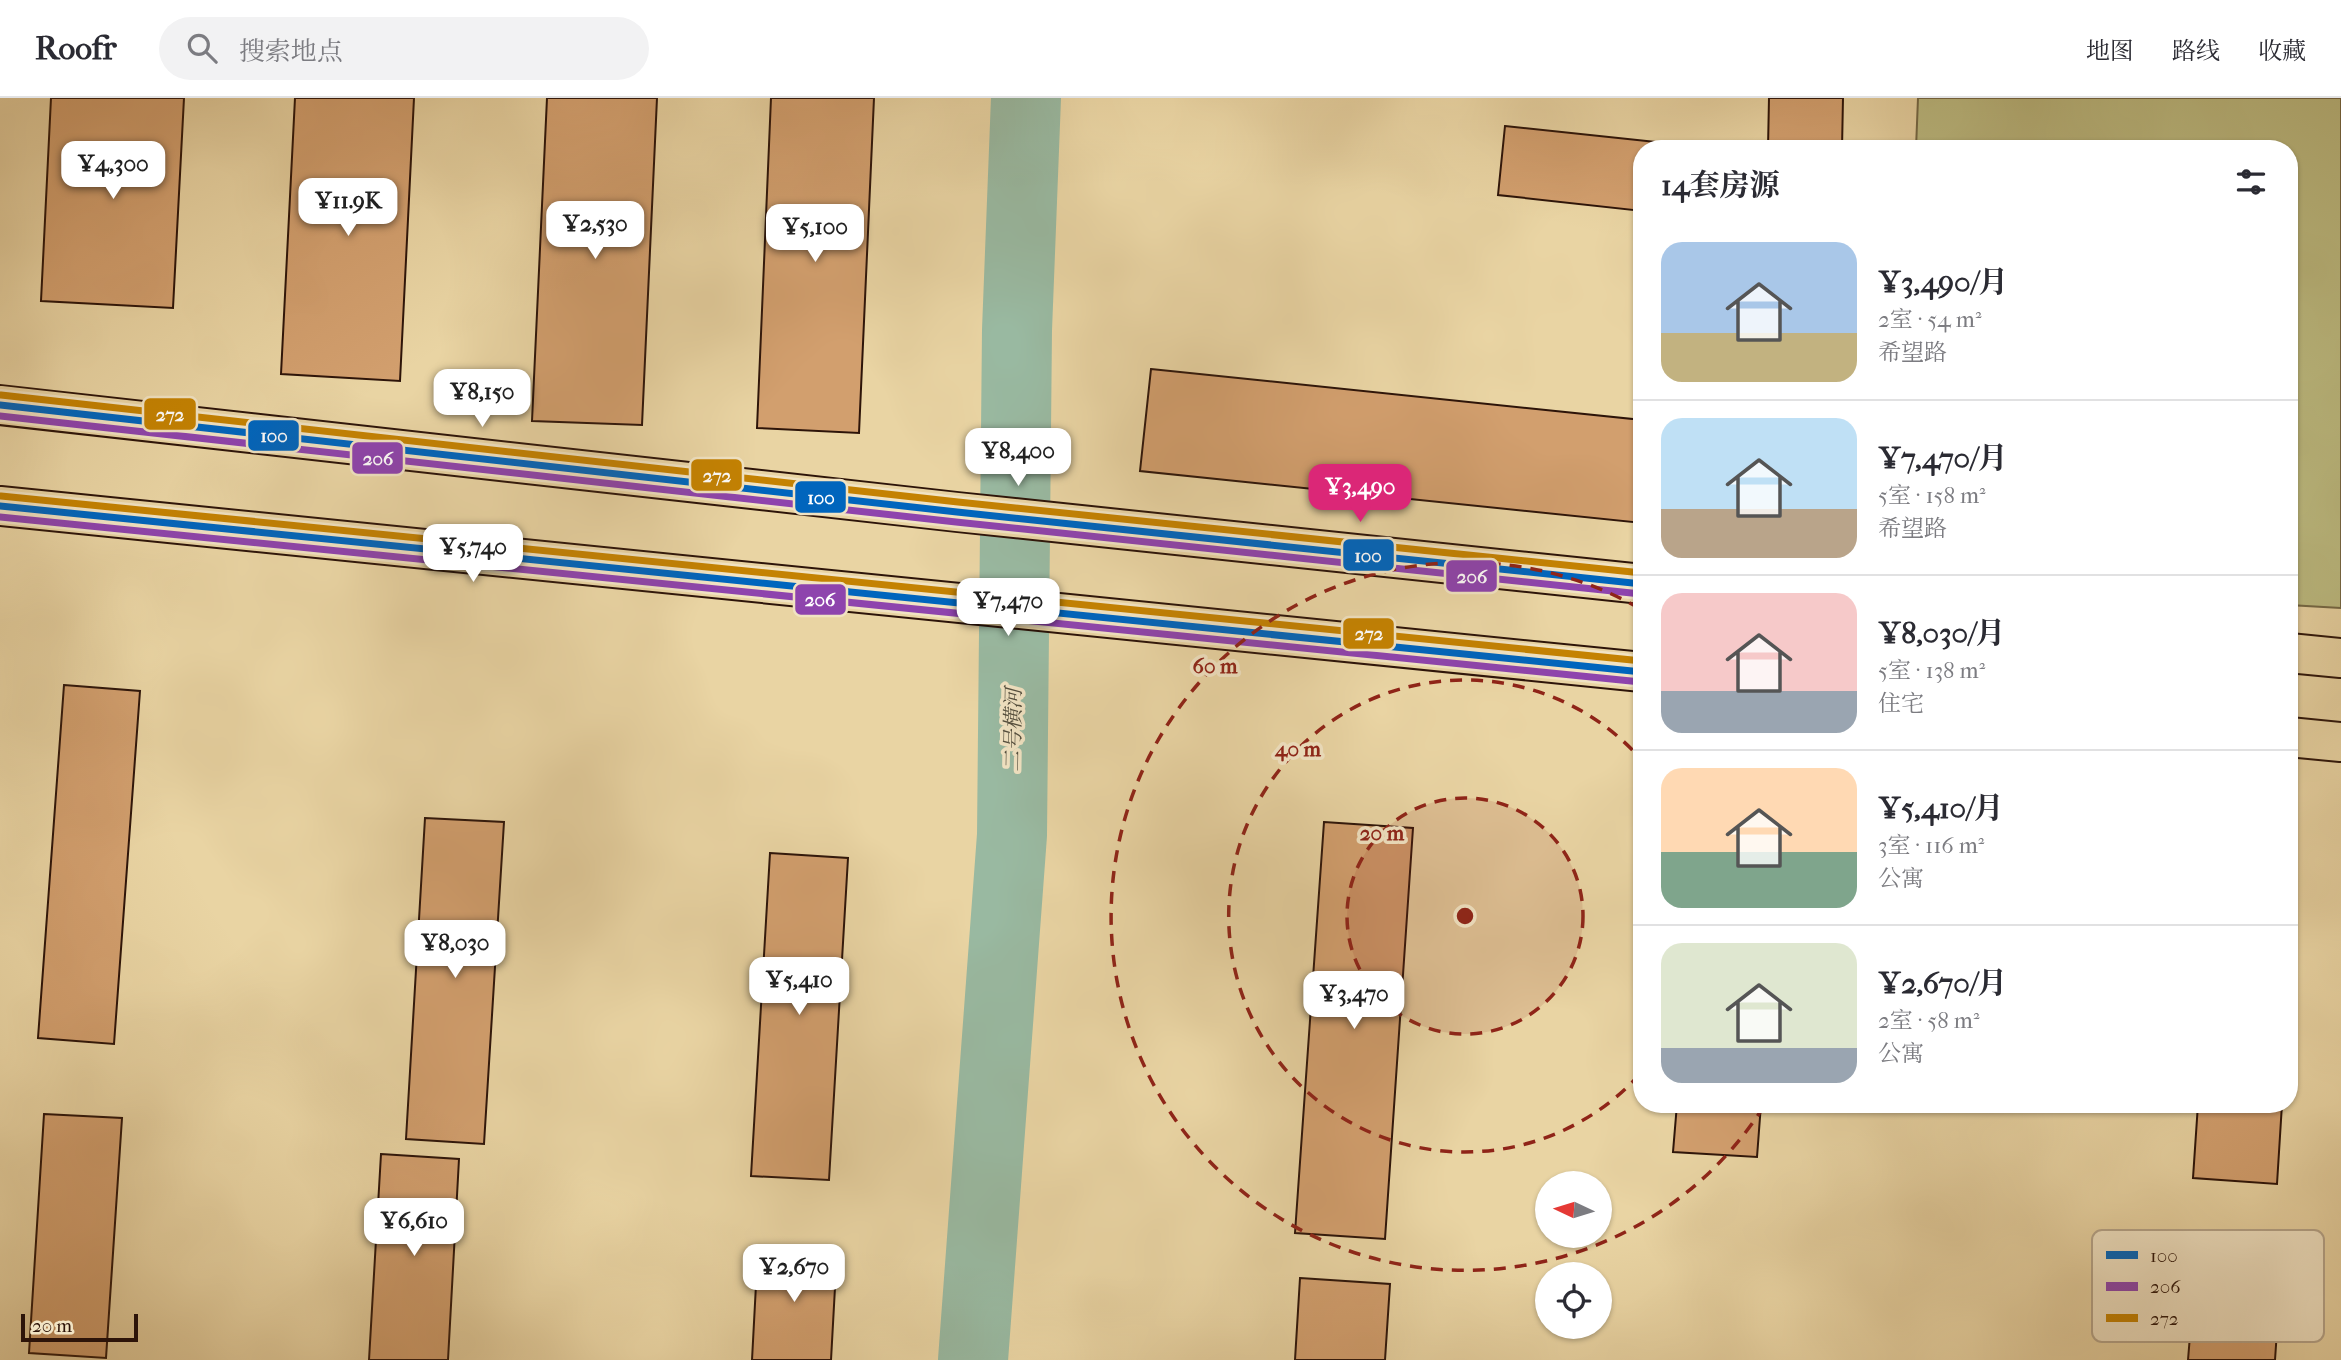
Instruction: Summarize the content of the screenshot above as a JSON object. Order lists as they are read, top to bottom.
{
  "water": ["二号横河"],
  "lines": ["transit line 272", "transit line 100", "transit line 206"],
  "legend": ["100", "206", "272"],
  "scale_bar": "20 m",
  "north": "left",
  "page": {
    "header": "Roofr",
    "search": "搜索地点",
    "nav": ["地图", "路线", "收藏"],
    "heading": "14套房源",
    "price": [
      "¥4,300",
      "¥11.9K",
      "¥2,530",
      "¥5,100",
      "¥8,150",
      "¥8,400",
      "¥3,490",
      "¥5,740",
      "¥7,470",
      "¥8,030",
      "¥5,410",
      "¥3,470",
      "¥6,610",
      "¥2,670"
    ],
    "list": [
      {
        "name": "¥3,490/月",
        "note": "2室 · 54 m² · 希望路"
      },
      {
        "name": "¥7,470/月",
        "note": "5室 · 158 m² · 希望路"
      },
      {
        "name": "¥8,030/月",
        "note": "5室 · 138 m² · 住宅"
      },
      {
        "name": "¥5,410/月",
        "note": "3室 · 116 m² · 公寓"
      },
      {
        "name": "¥2,670/月",
        "note": "2室 · 58 m² · 公寓"
      }
    ],
    "scale": "20 m"
  },
  "rings": ["60 m", "40 m", "20 m"]
}
